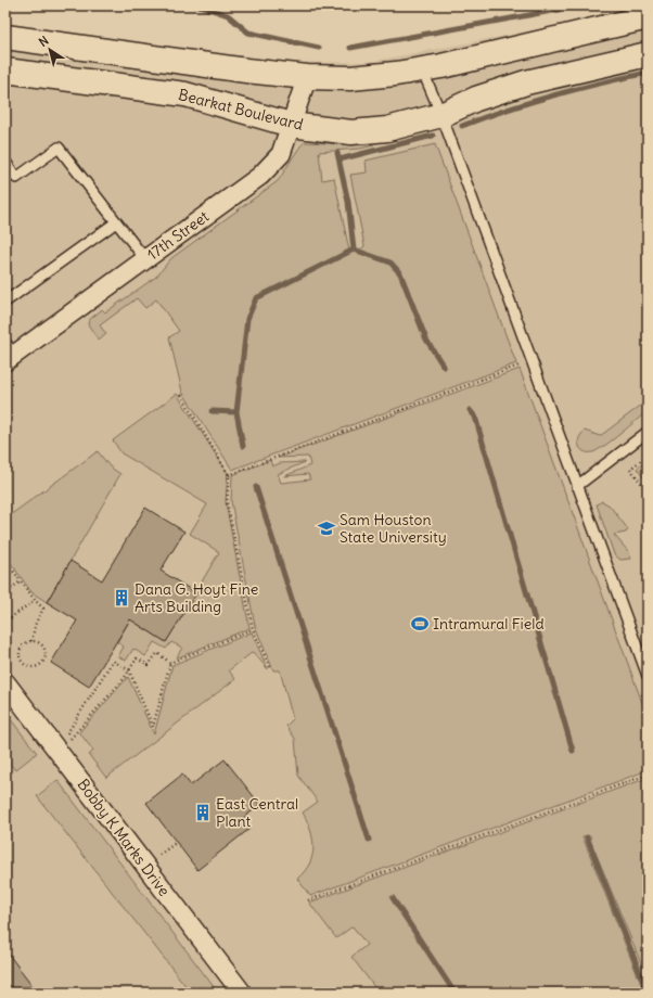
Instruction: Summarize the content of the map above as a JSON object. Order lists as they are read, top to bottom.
{
  "streets": {
    "street": ["Bearkat Boulevard", "17th Street", "Bobby K Marks Drive"]
  },
  "crossings": [
    ["Bearkat Boulevard", "17th Street"]
  ],
  "places": {
    "school or university": ["Sam Houston State University"],
    "building": ["Dana G. Hoyt Fine Arts Building", "East Central Plant"],
    "sports": ["Intramural Field"]
  },
  "north": "top left"
}
